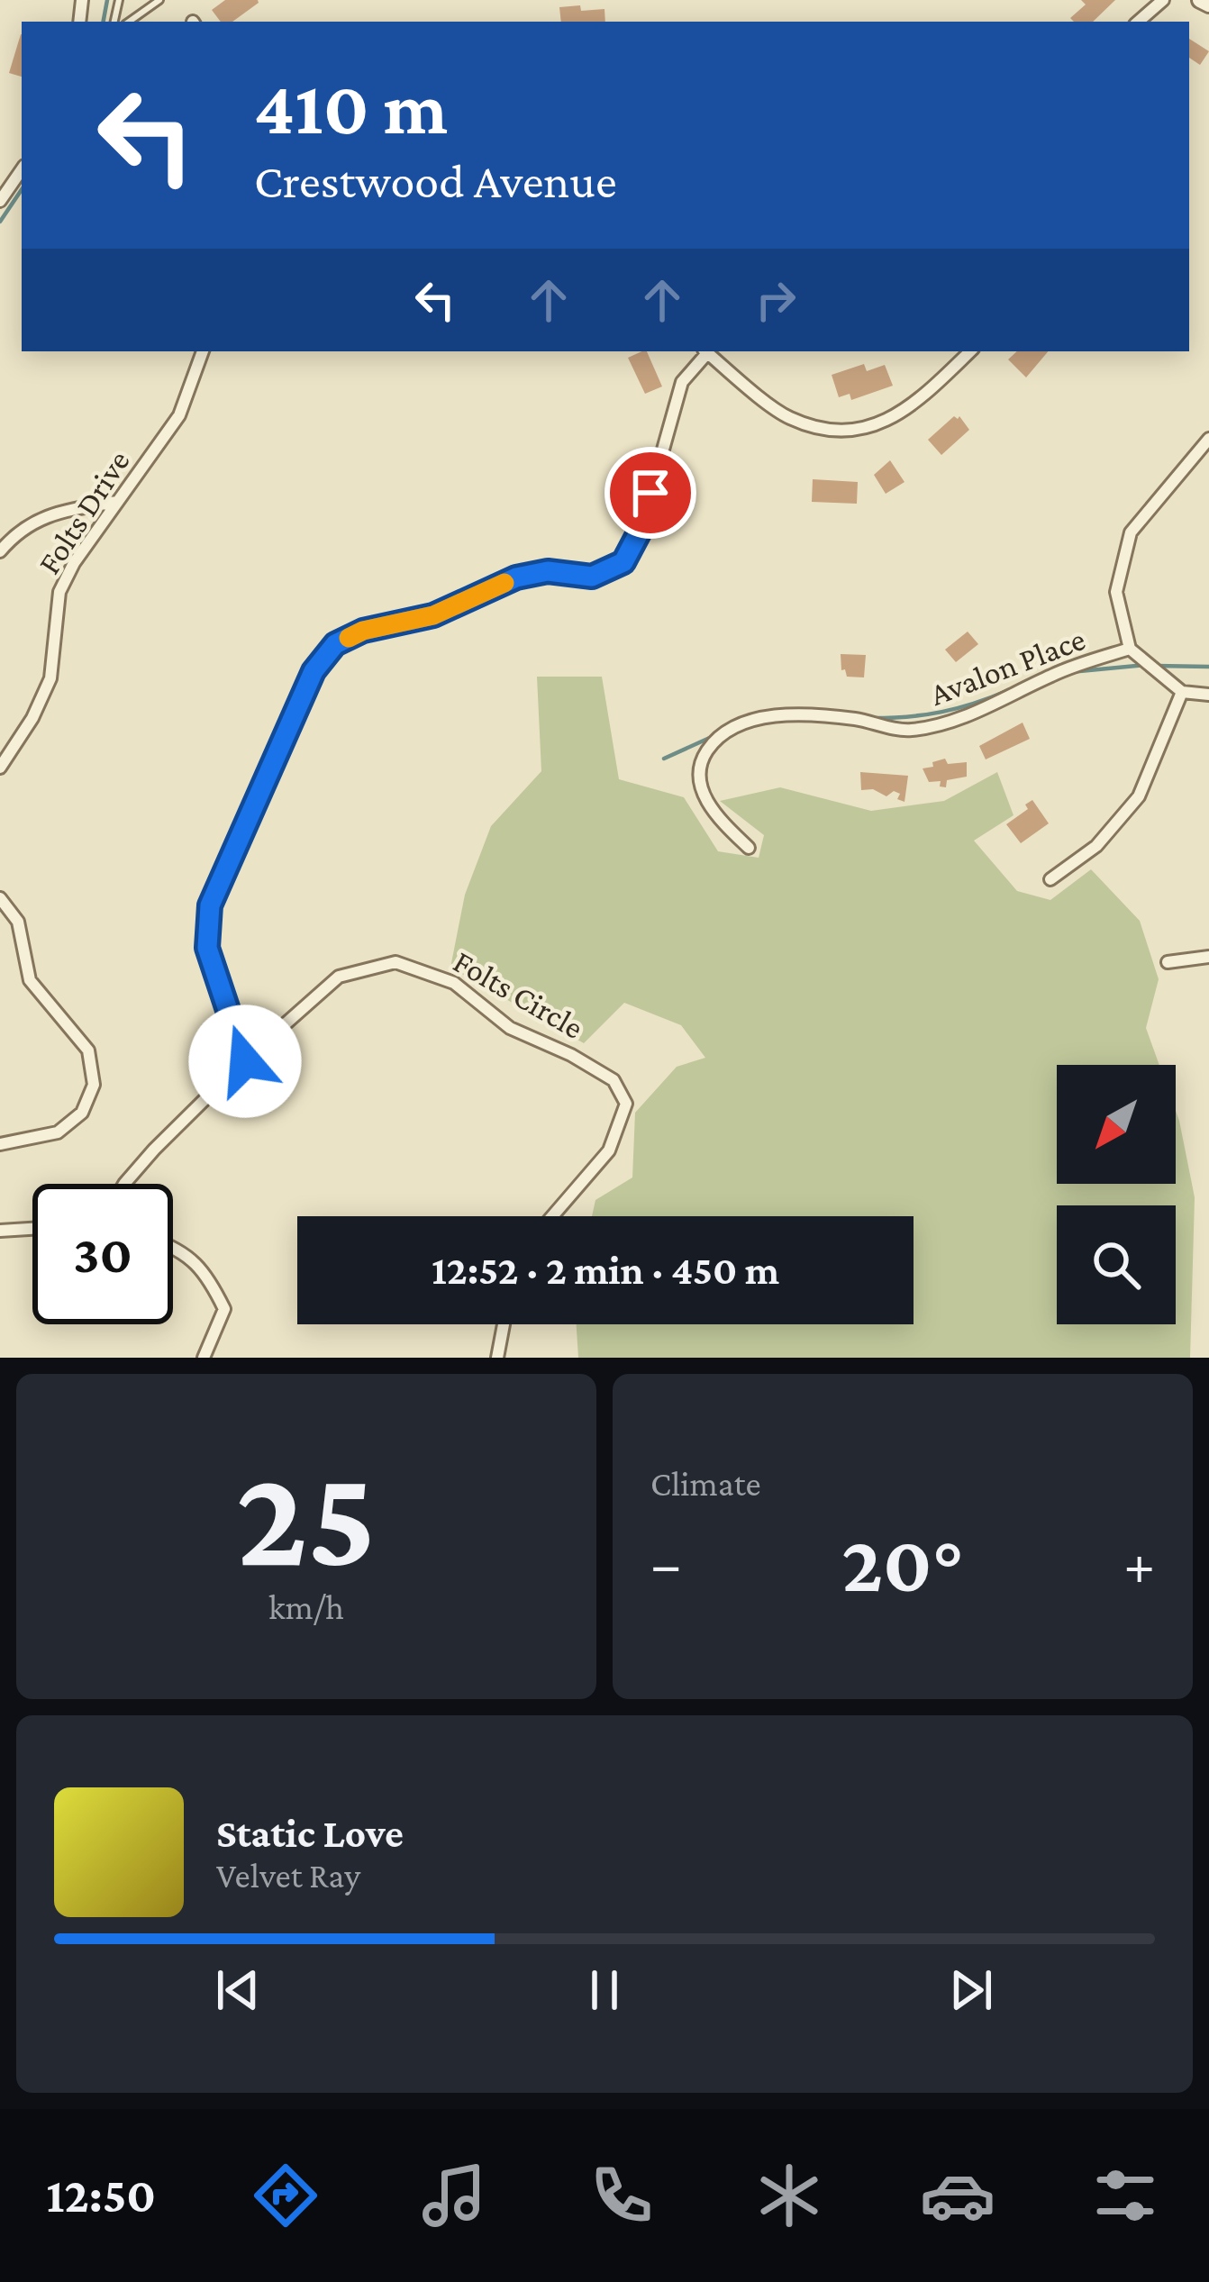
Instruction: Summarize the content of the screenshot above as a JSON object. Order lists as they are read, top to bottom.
{
  "streets": {
    "street": ["Folts Drive", "Avalon Place", "Folts Circle"]
  },
  "north": "bottom left",
  "page": {
    "turn": ["410 m", "Crestwood Avenue"],
    "limit": "30",
    "trip": "12:52 · 2 min · 450 m",
    "tile": [
      ["25", "km/h"],
      "Climate"
    ],
    "heat": ["−", "20°", "+"],
    "song": ["Static Love", "Velvet Ray"],
    "tabs": "12:50"
  }
}
